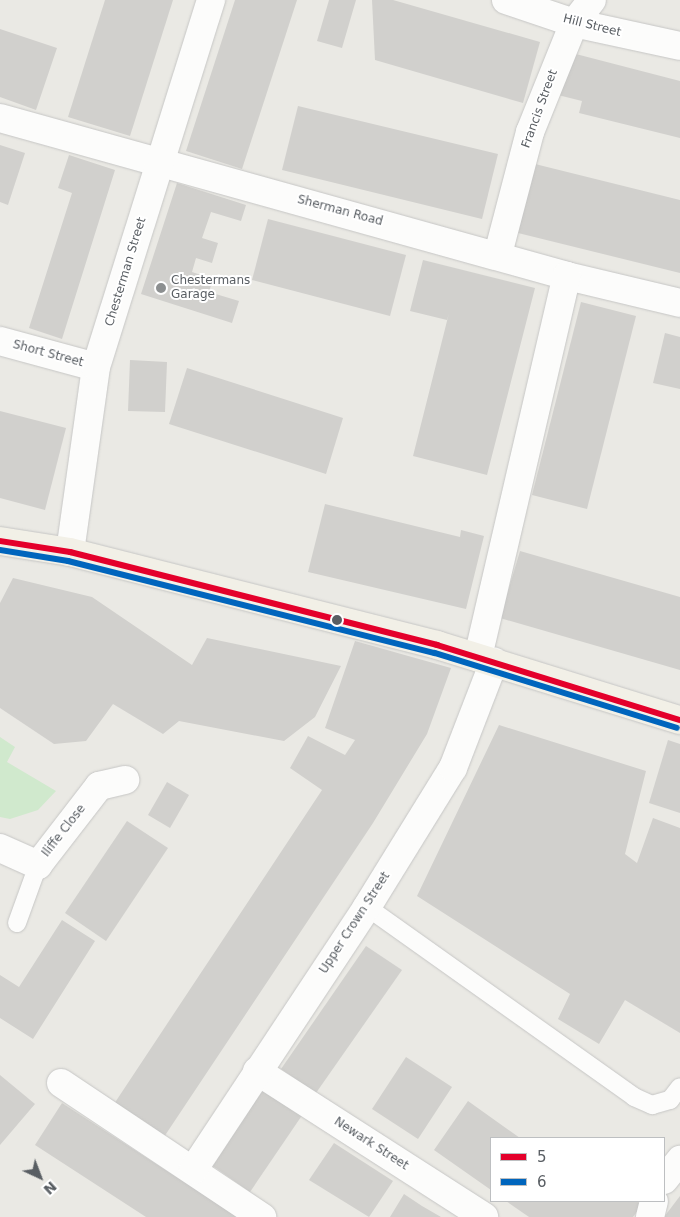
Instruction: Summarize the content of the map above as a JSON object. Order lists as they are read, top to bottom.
{
  "streets": {
    "street": [
      "Hill Street",
      "Francis Street",
      "Sherman Road",
      "Chesterman Street",
      "Short Street",
      "Iliffe Close",
      "Upper Crown Street",
      "Newark Street"
    ]
  },
  "crossings": [
    ["Hill Street", "Francis Street"],
    ["Francis Street", "Sherman Road"],
    ["Sherman Road", "Chesterman Street"],
    ["Sherman Road", "Upper Crown Street"],
    ["Chesterman Street", "Short Street"],
    ["Upper Crown Street", "Newark Street"]
  ],
  "places": ["Chestermans Garage"],
  "lines": ["transit line 5", "transit line 6"],
  "legend": ["5", "6"],
  "north": "bottom right"
}
